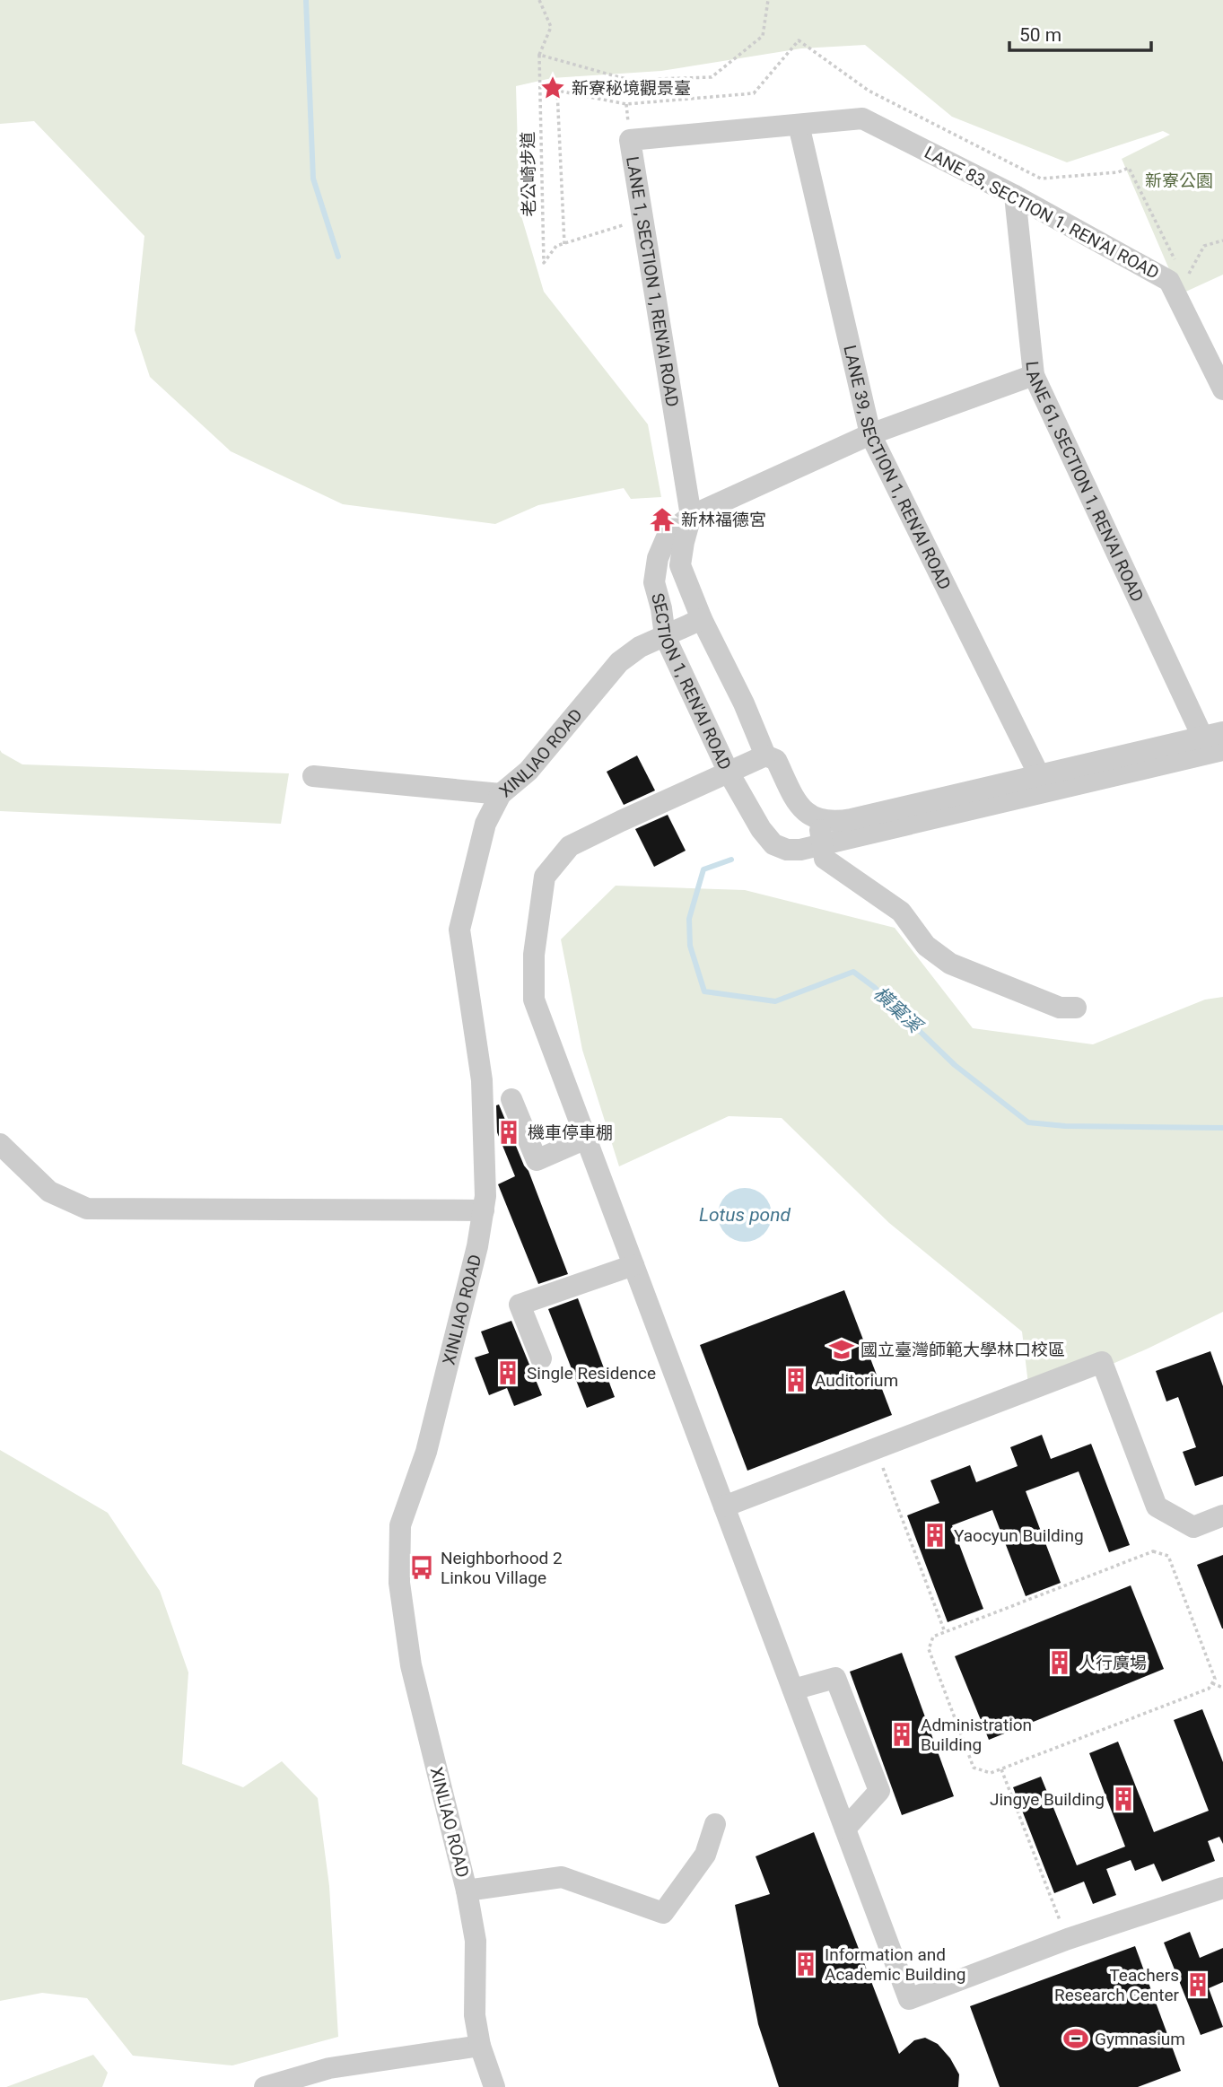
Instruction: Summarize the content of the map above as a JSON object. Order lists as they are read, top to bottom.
{
  "streets": {
    "street": [
      "LANE 83, SECTION 1, REN'AI ROAD",
      "LANE 1, SECTION 1, REN'AI ROAD",
      "LANE 39, SECTION 1, REN'AI ROAD",
      "LANE 61, SECTION 1, REN'AI ROAD",
      "SECTION 1, REN'AI ROAD",
      "XINLIAO ROAD"
    ],
    "path": ["老公崎步道"]
  },
  "crossings": [
    ["LANE 83, SECTION 1, REN'AI ROAD", "LANE 1, SECTION 1, REN'AI ROAD"],
    ["LANE 83, SECTION 1, REN'AI ROAD", "LANE 39, SECTION 1, REN'AI ROAD"],
    ["LANE 83, SECTION 1, REN'AI ROAD", "LANE 61, SECTION 1, REN'AI ROAD"],
    ["LANE 1, SECTION 1, REN'AI ROAD", "LANE 39, SECTION 1, REN'AI ROAD"],
    ["LANE 1, SECTION 1, REN'AI ROAD", "SECTION 1, REN'AI ROAD"],
    ["LANE 39, SECTION 1, REN'AI ROAD", "SECTION 1, REN'AI ROAD"],
    ["LANE 61, SECTION 1, REN'AI ROAD", "SECTION 1, REN'AI ROAD"],
    ["SECTION 1, REN'AI ROAD", "XINLIAO ROAD"]
  ],
  "water": ["橫窠溪", "Lotus pond"],
  "parks": ["新寮公園"],
  "places": {
    "place": ["新寮秘境觀景臺"],
    "temple": ["新林福德宮"],
    "building": [
      "機車停車棚",
      "Single Residence",
      "Auditorium",
      "Yaocyun Building",
      "人行廣場",
      "Administration Building",
      "Jingye Building",
      "Information and Academic Building",
      "Teachers Research Center"
    ],
    "school or university": ["國立臺灣師範大學林口校區"],
    "bus stop": ["Neighborhood 2 Linkou Village"],
    "sports": ["Gymnasium"]
  },
  "scale_bar": "50 m"
}
